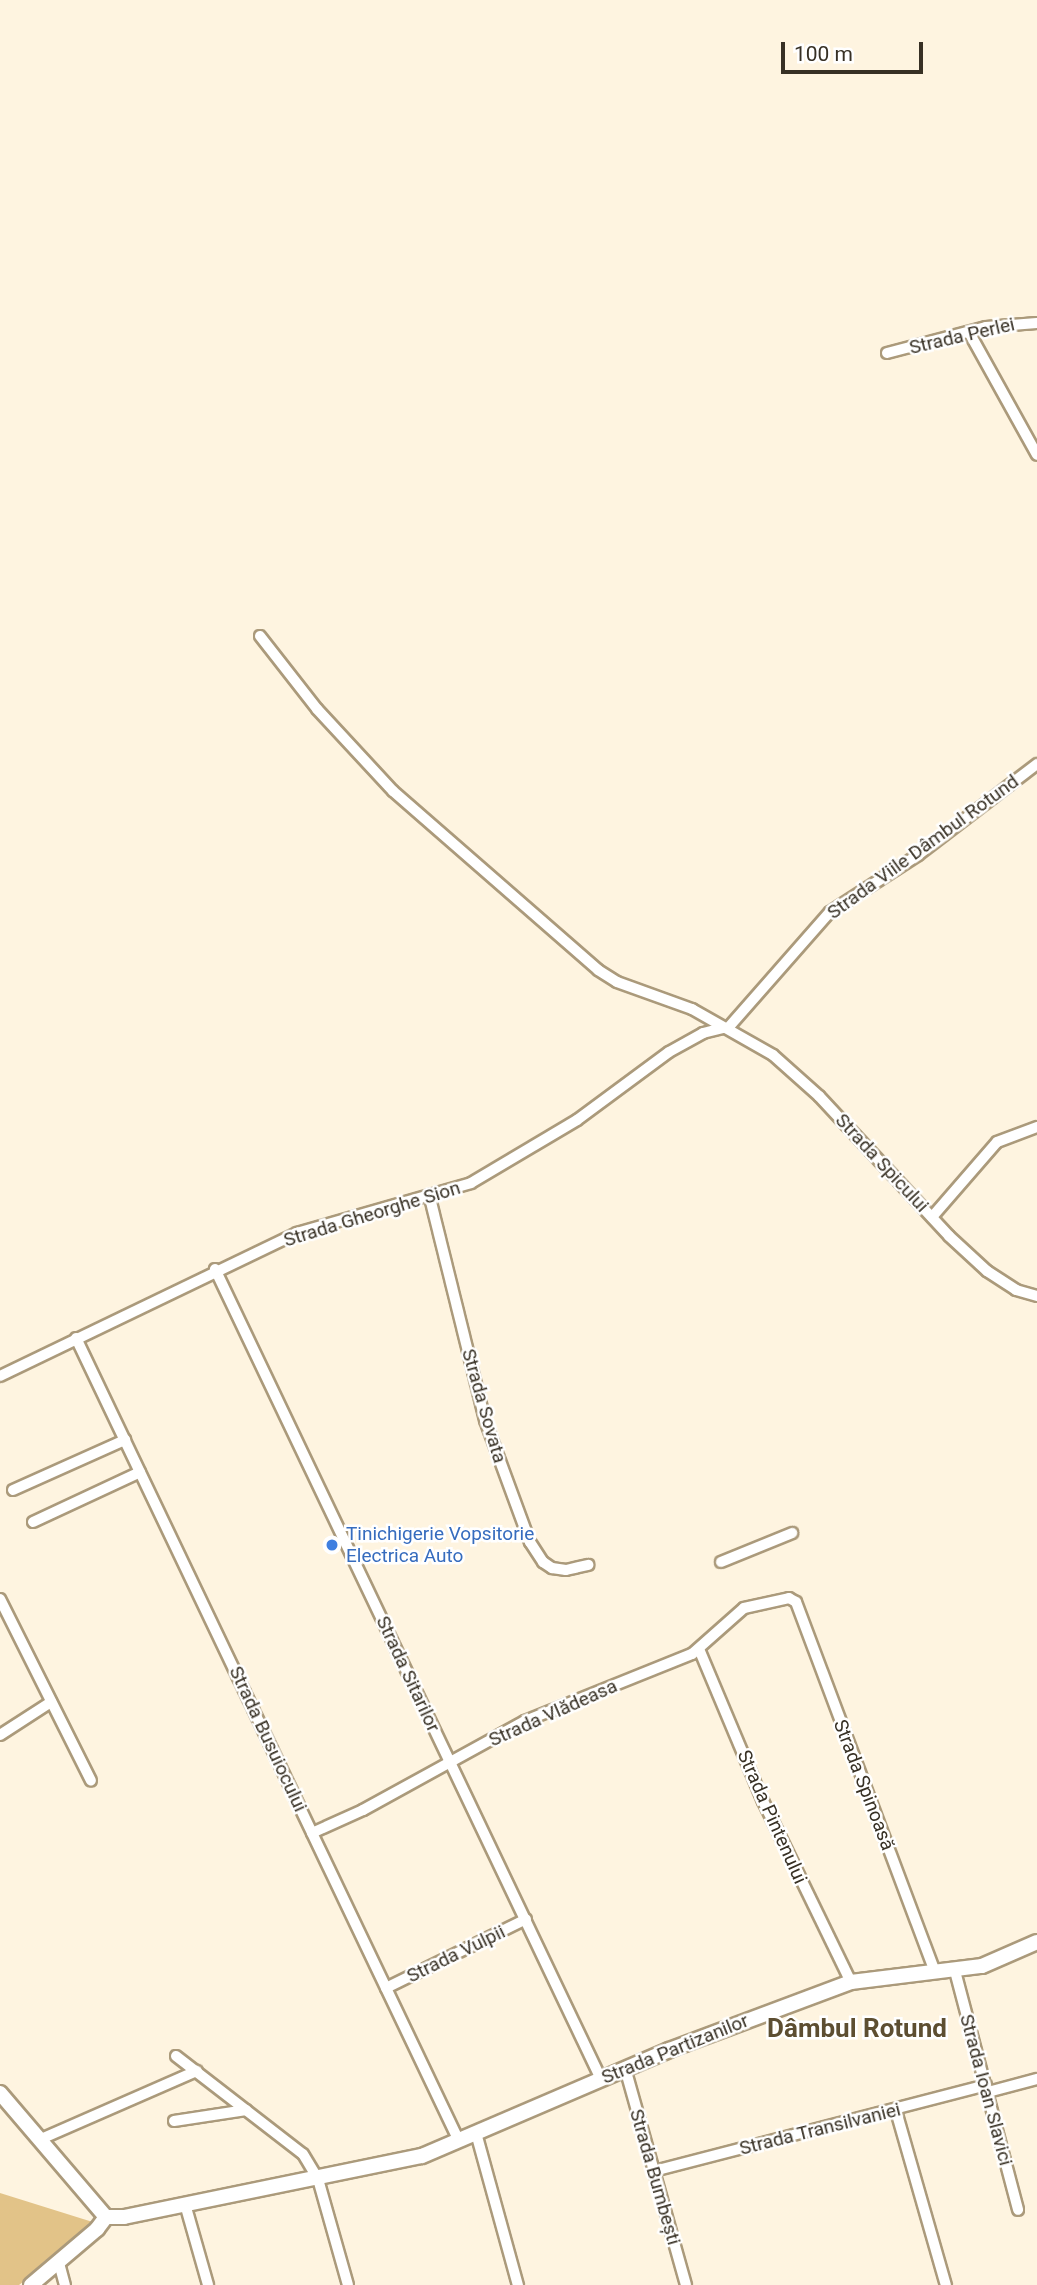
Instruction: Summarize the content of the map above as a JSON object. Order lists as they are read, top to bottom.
{
  "streets": {
    "street": [
      "Strada Perlei",
      "Strada Viile Dâmbul Rotund",
      "Strada Spicului",
      "Strada Gheorghe Sion",
      "Strada Sovata",
      "Strada Sitarilor",
      "Strada Vlădeasa",
      "Strada Busuiocului",
      "Strada Spinoasă",
      "Strada Pintenului",
      "Strada Vulpii",
      "Strada Partizanilor",
      "Strada Ioan Slavici",
      "Strada Transilvaniei",
      "Strada Bumbești"
    ]
  },
  "crossings": [
    ["Strada Viile Dâmbul Rotund", "Strada Spicului"],
    ["Strada Viile Dâmbul Rotund", "Strada Gheorghe Sion"],
    ["Strada Spicului", "Strada Gheorghe Sion"],
    ["Strada Gheorghe Sion", "Strada Sovata"],
    ["Strada Gheorghe Sion", "Strada Sitarilor"],
    ["Strada Gheorghe Sion", "Strada Busuiocului"],
    ["Strada Sitarilor", "Strada Vlădeasa"],
    ["Strada Sitarilor", "Strada Vulpii"],
    ["Strada Sitarilor", "Strada Partizanilor"],
    ["Strada Vlădeasa", "Strada Busuiocului"],
    ["Strada Vlădeasa", "Strada Spinoasă"],
    ["Strada Vlădeasa", "Strada Pintenului"],
    ["Strada Busuiocului", "Strada Vulpii"],
    ["Strada Busuiocului", "Strada Partizanilor"],
    ["Strada Spinoasă", "Strada Partizanilor"],
    ["Strada Pintenului", "Strada Partizanilor"],
    ["Strada Partizanilor", "Strada Ioan Slavici"],
    ["Strada Partizanilor", "Strada Bumbești"],
    ["Strada Ioan Slavici", "Strada Transilvaniei"],
    ["Strada Transilvaniei", "Strada Bumbești"]
  ],
  "districts": ["Dâmbul Rotund"],
  "places": ["Tinichigerie Vopsitorie Electrica Auto"],
  "scale_bar": "100 m"
}
